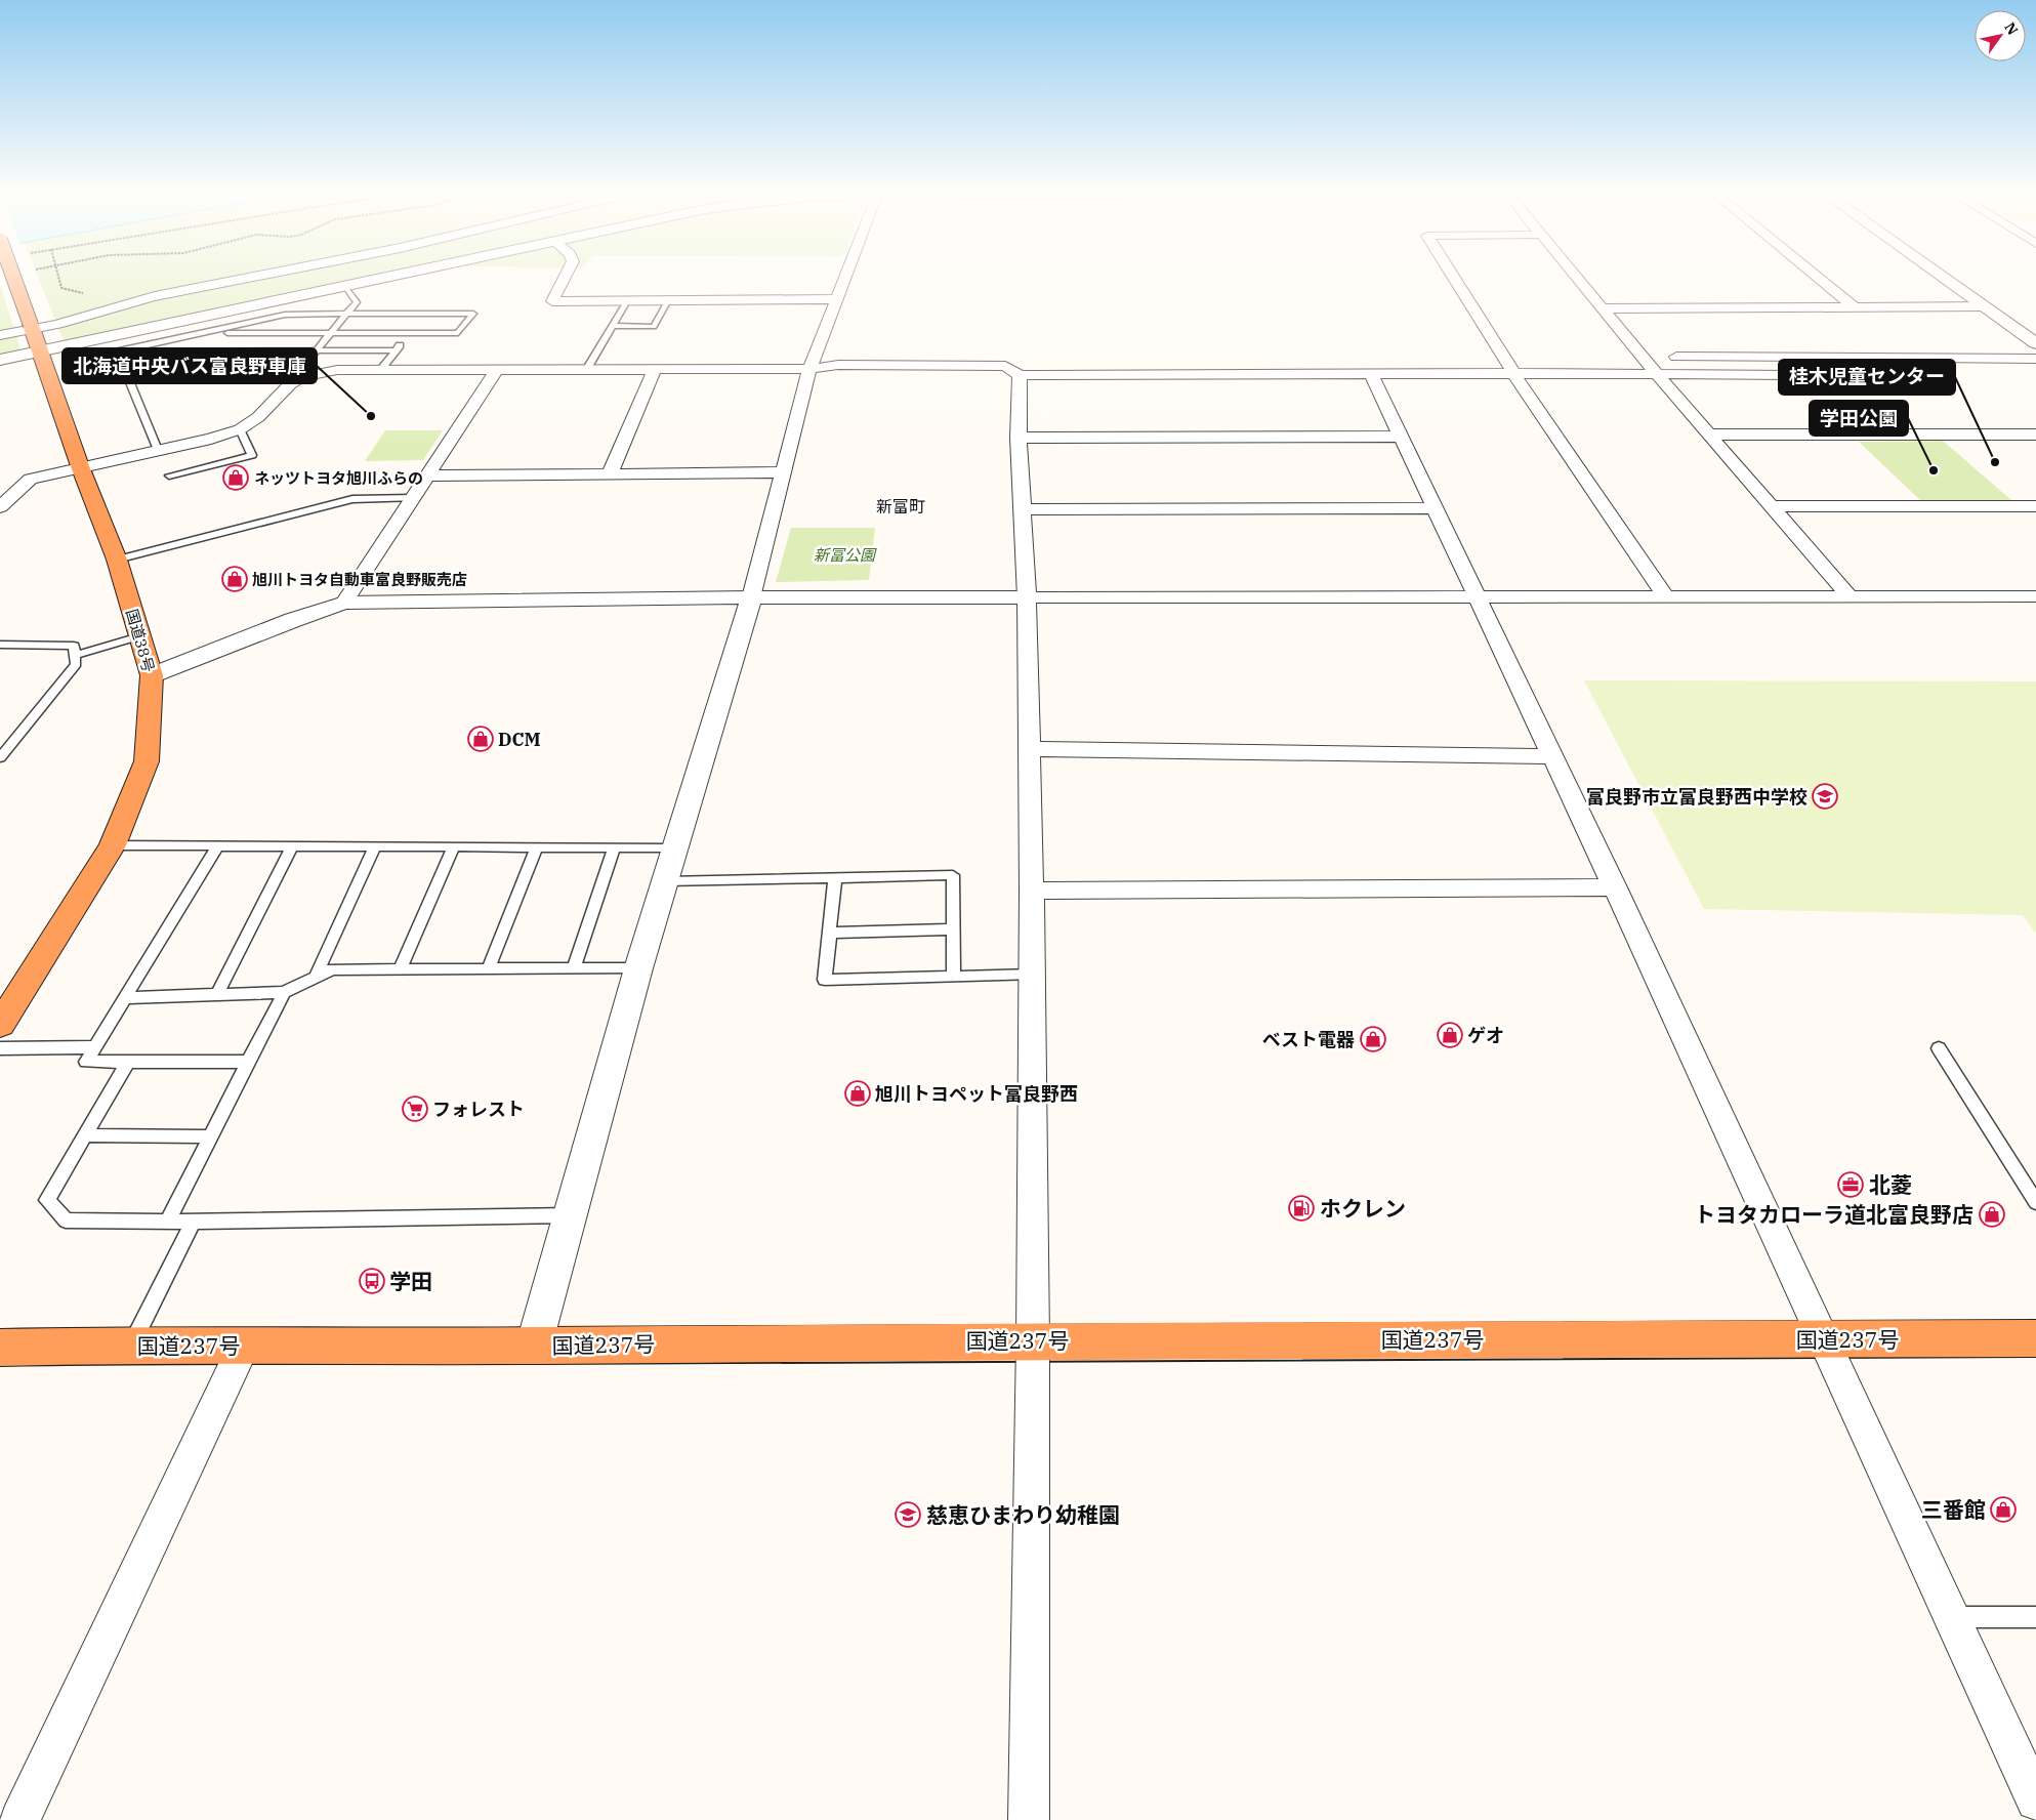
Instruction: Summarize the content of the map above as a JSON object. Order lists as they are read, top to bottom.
{
  "streets": {
    "highway": ["国道38号", "国道237号"]
  },
  "districts": ["新富町"],
  "parks": ["新冨公園"],
  "places": {
    "other": ["北海道中央バス富良野車庫", "桂木児童センター", "学田公園"],
    "shop": [
      "ネッツトヨタ旭川ふらの",
      "旭川トヨタ自動車富良野販売店",
      "DCM",
      "ゲオ",
      "ベスト電器",
      "旭川トヨペット富良野西",
      "トヨタカローラ道北富良野店",
      "三番館"
    ],
    "school or university": ["富良野市立富良野西中学校", "慈恵ひまわり幼稚園"],
    "supermarket": ["フォレスト"],
    "office": ["北菱"],
    "fuel station": ["ホクレン"],
    "bus stop": ["学田"]
  },
  "north": "top right"
}
